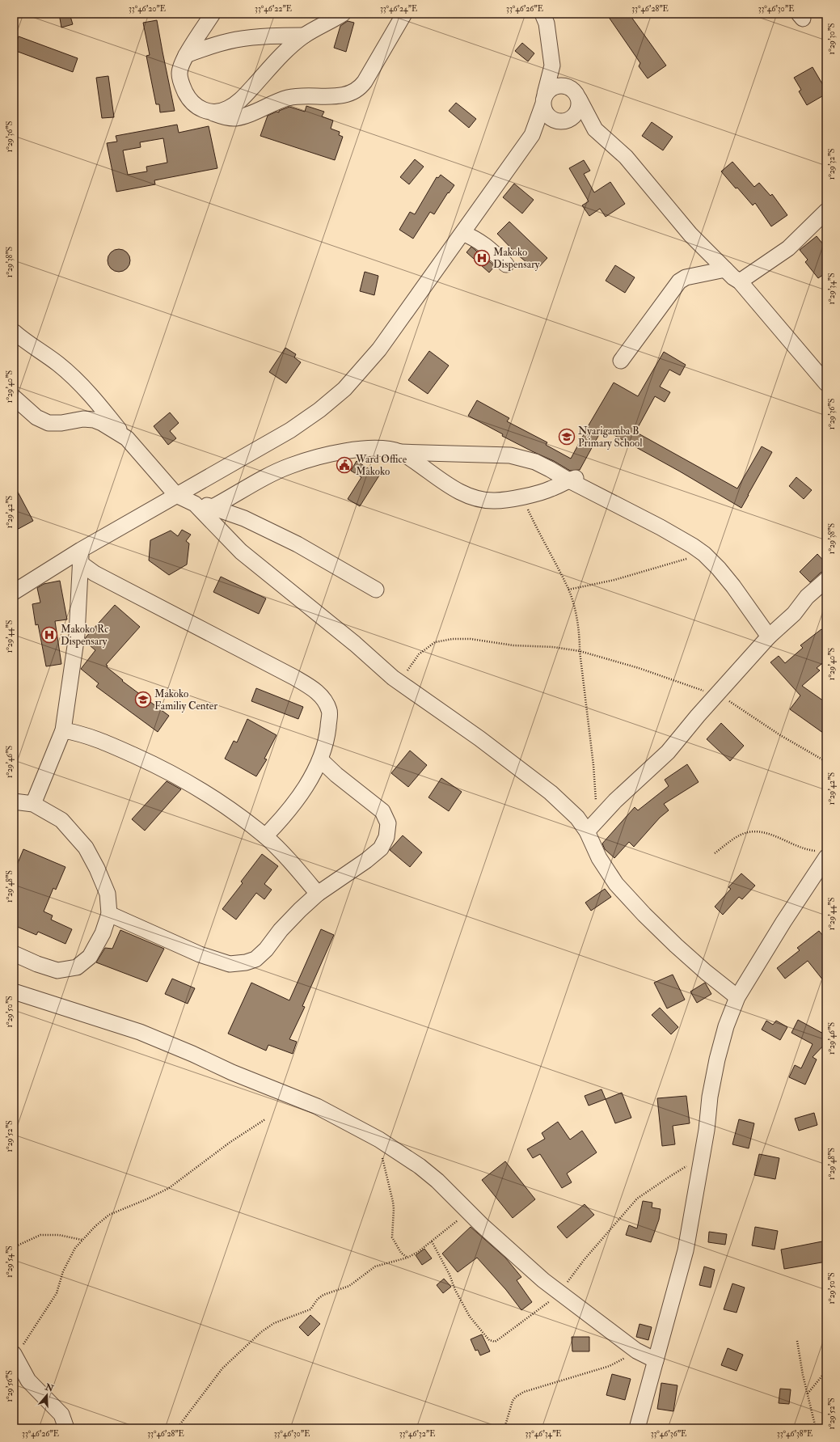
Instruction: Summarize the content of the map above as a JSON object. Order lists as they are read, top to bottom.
{
  "places": {
    "hospital": ["Makoko Dispensary", "Makoko Rc Dispensary"],
    "school or university": ["Nyarigamba B Primary School", "Makoko Familiy Center"],
    "public building": ["Ward Office Makoko"]
  },
  "north": "top",
  "coordinates": [
    "33°46'20\"E",
    "33°46'22\"E",
    "33°46'24\"E",
    "33°46'26\"E",
    "33°46'28\"E",
    "33°46'30\"E",
    "1°29'30\"S",
    "1°29'36\"S",
    "1°29'32\"S",
    "1°29'38\"S",
    "1°29'34\"S",
    "1°29'40\"S",
    "1°29'42\"S",
    "1°29'44\"S",
    "1°29'46\"S",
    "1°29'48\"S",
    "1°29'50\"S",
    "1°29'52\"S",
    "1°29'54\"S",
    "1°29'56\"S",
    "33°46'32\"E",
    "33°46'34\"E",
    "33°46'36\"E",
    "33°46'38\"E"
  ]
}
